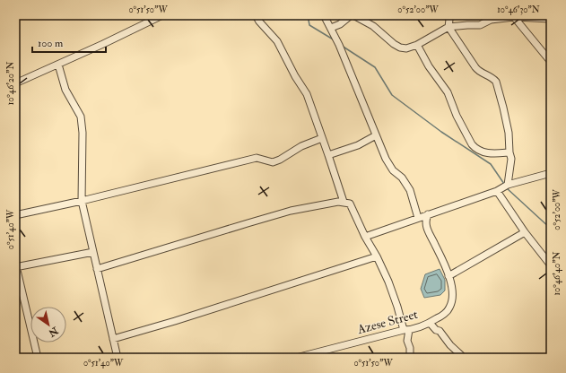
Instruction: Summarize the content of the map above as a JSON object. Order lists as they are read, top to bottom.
{
  "streets": {
    "street": ["Azese Street"]
  },
  "scale_bar": "100 m",
  "north": "bottom right",
  "coordinates": [
    "0°51'50\"W",
    "0°52'00\"W",
    "10°46'30\"N",
    "10°46'20\"N",
    "0°51'40\"W",
    "10°46'40\"N"
  ]
}
